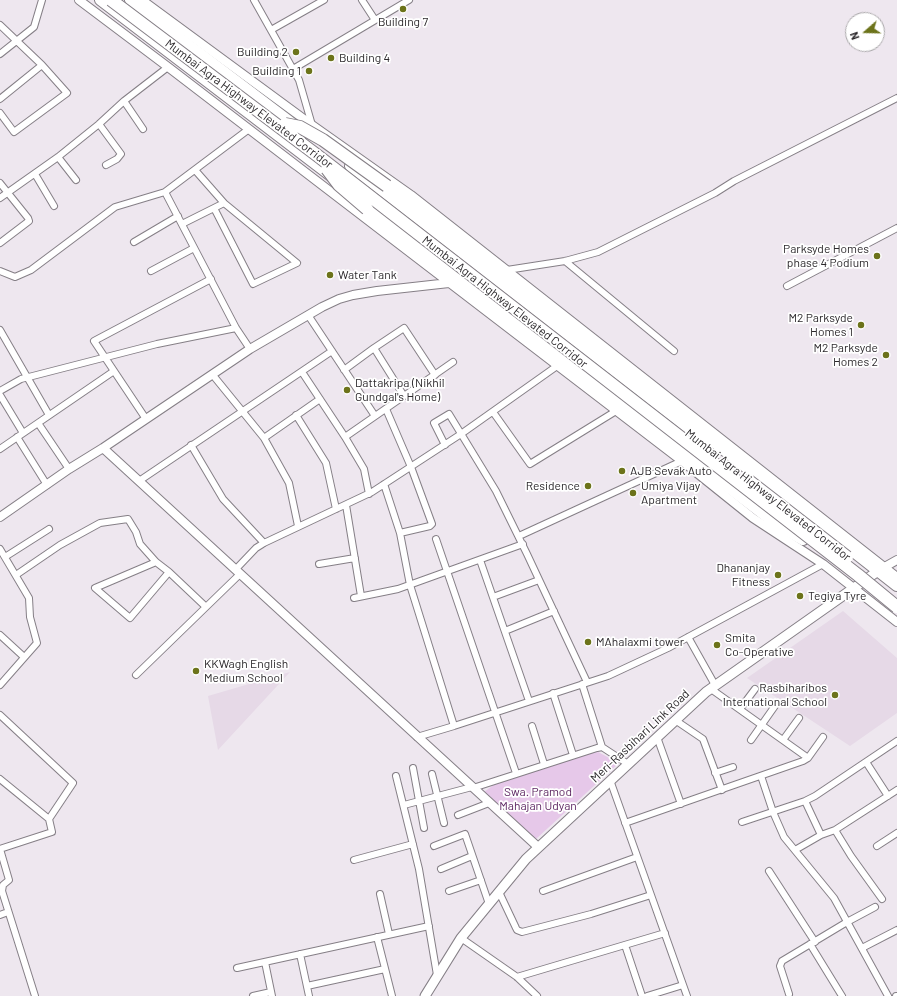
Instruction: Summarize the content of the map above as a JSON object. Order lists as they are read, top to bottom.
{
  "streets": {
    "highway": ["Mumbai Agra Highway Elevated Corridor"],
    "main road": ["Meri-Rasbihari Link Road"]
  },
  "parks": ["Swa. Pramod Mahajan Udyan"],
  "places": [
    "Building 7",
    "Building 2",
    "Building 4",
    "Building 1",
    "Parksyde Homes phase 4 Podium",
    "Water Tank",
    "M2 Parksyde Homes 1",
    "M2 Parksyde Homes 2",
    "Dattakripa (Nikhil Gundgal's Home)",
    "AJB Sevak Auto",
    "Residence",
    "Umiya Vijay Apartment",
    "Dhananjay Fitness",
    "Tegiya Tyre",
    "MAhalaxmi tower",
    "Smita Co-Operative",
    "KKWagh English Medium School",
    "Rasbiharibos International School"
  ],
  "north": "left"
}
